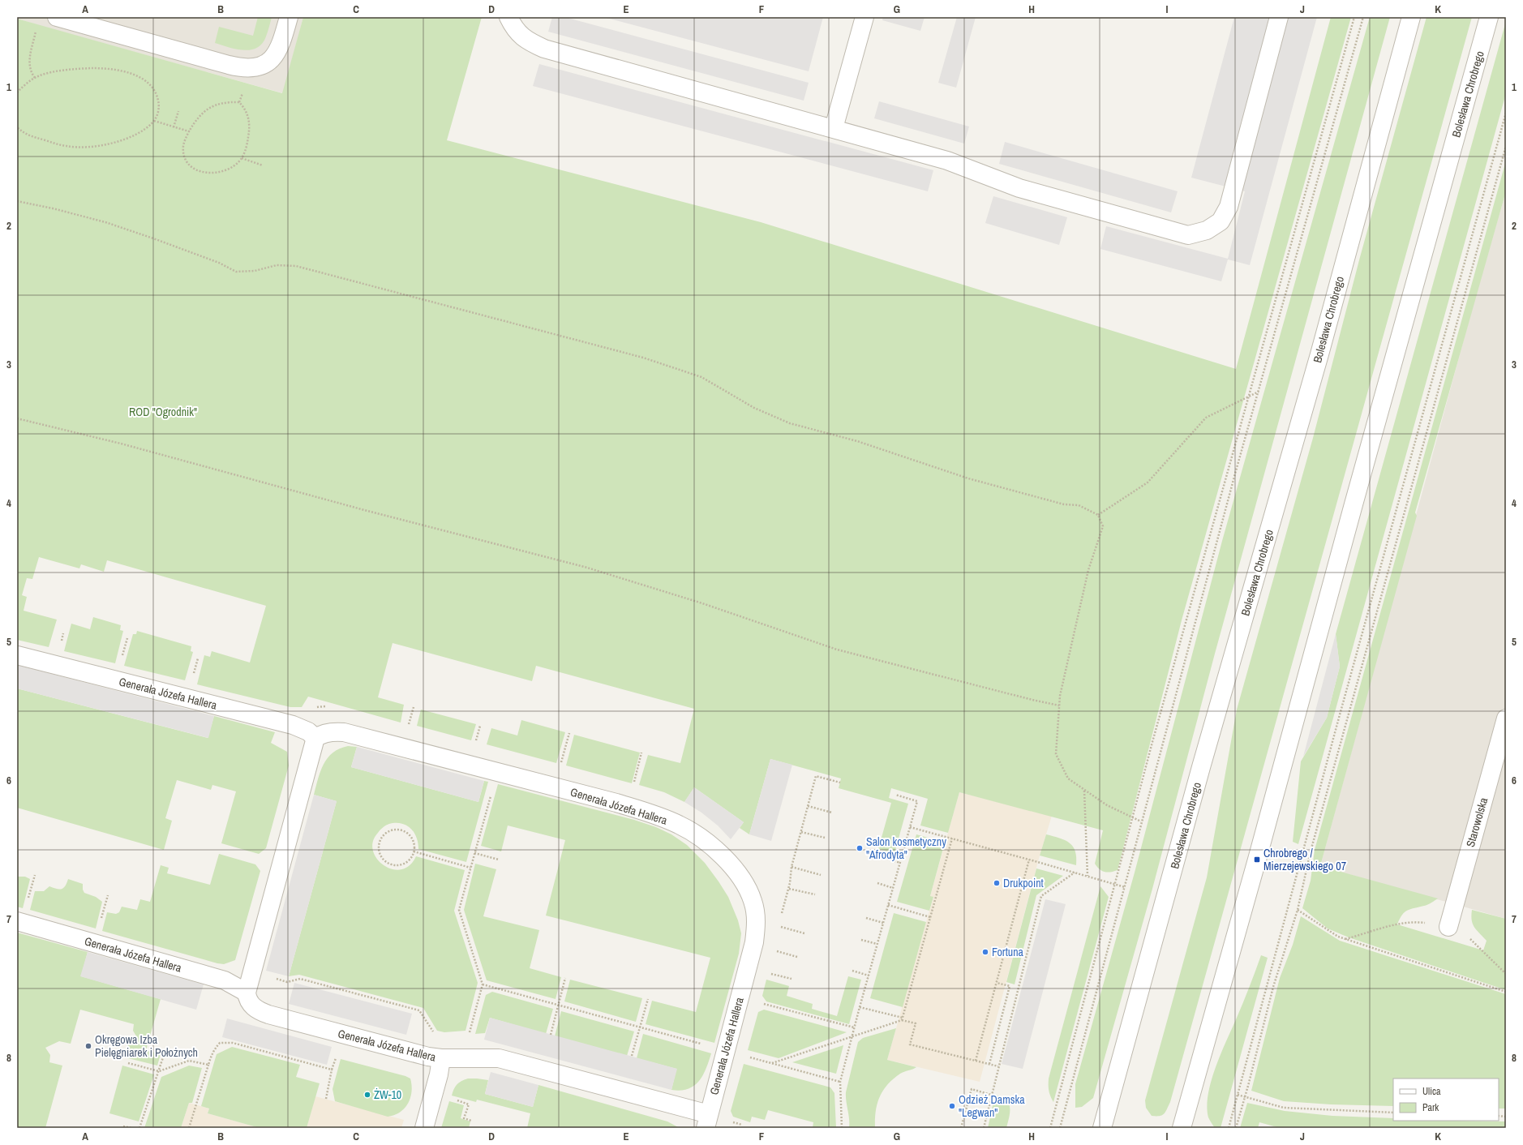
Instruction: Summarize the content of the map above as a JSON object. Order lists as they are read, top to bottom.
{
  "streets": {
    "street": ["Bolesława Chrobrego", "Generała Józefa Hallera", "Starowolska"]
  },
  "parks": ["ROD \"Ogrodnik\""],
  "places": {
    "other": [
      "Salon kosmetyczny \"Afrodyta\"",
      "Drukpoint",
      "Fortuna",
      "Okręgowa Izba Pielęgniarek i Położnych",
      "ŻW-10",
      "Odzież Damska \"Legwan\""
    ],
    "transit": ["Chrobrego / Mierzejewskiego 07"]
  },
  "legend": ["Ulica", "Park"],
  "grid": {
    "columns": [
      "A",
      "B",
      "C",
      "D",
      "E",
      "F",
      "G",
      "H",
      "I",
      "J",
      "K"
    ],
    "rows": [
      "1",
      "2",
      "3",
      "4",
      "5",
      "6",
      "7",
      "8"
    ]
  }
}
